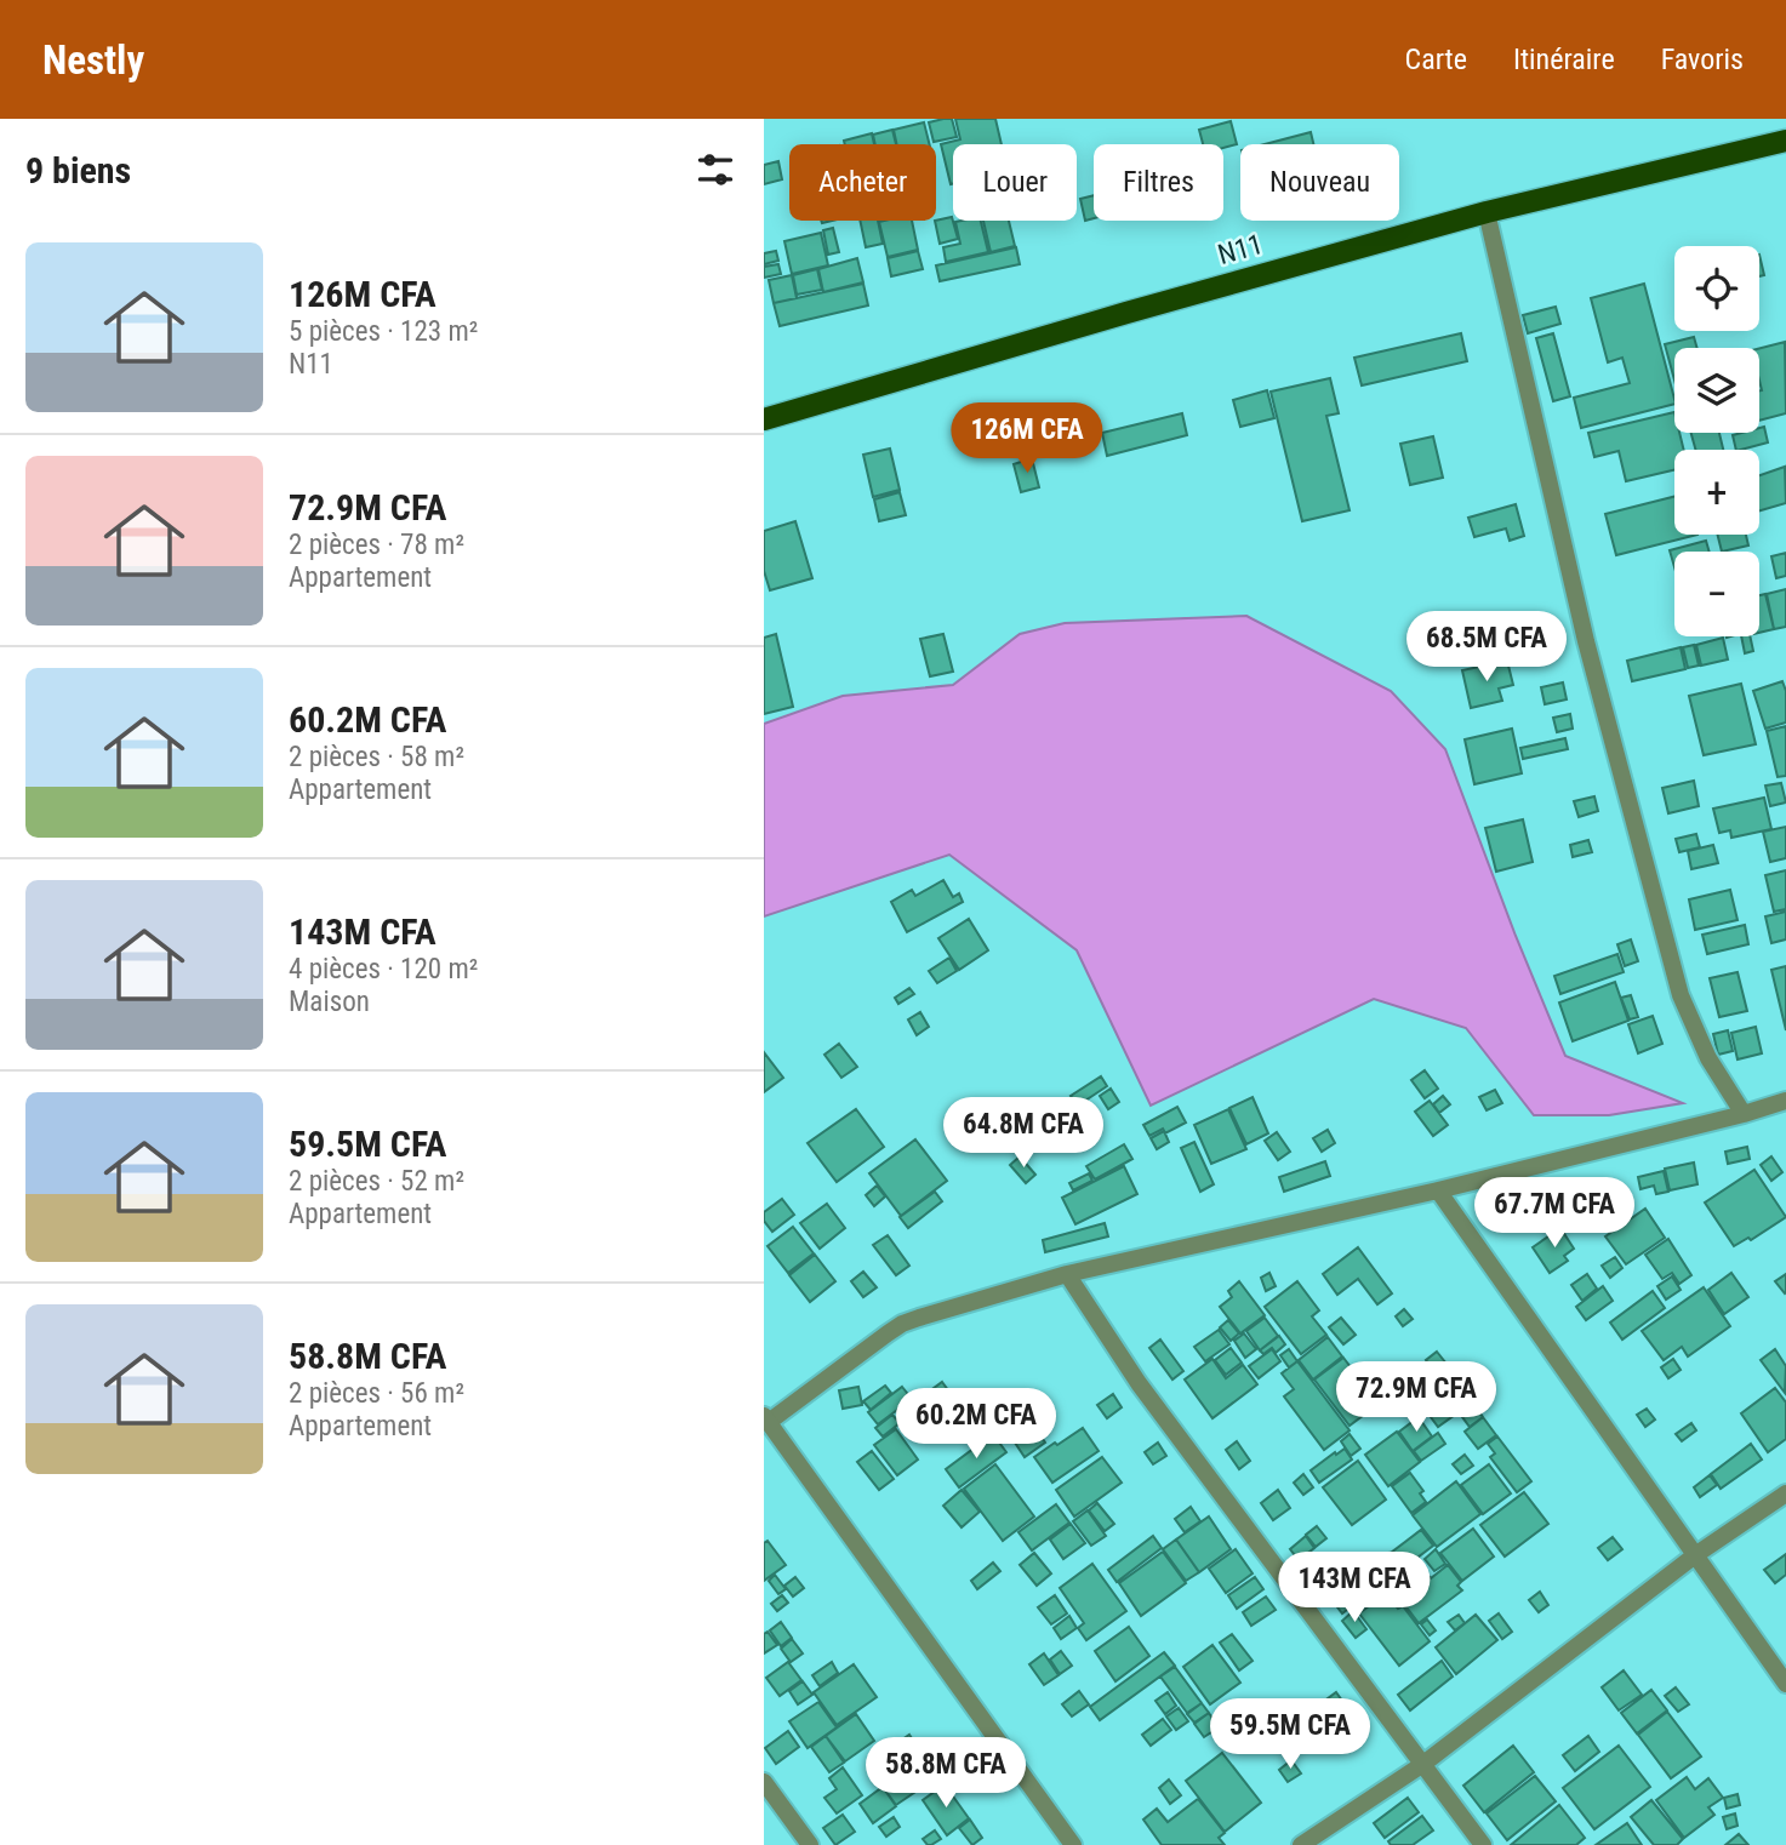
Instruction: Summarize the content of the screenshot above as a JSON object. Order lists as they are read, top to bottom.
{
  "streets": {
    "main road": ["N11"]
  },
  "page": {
    "header": "Nestly",
    "nav": ["Carte", "Itinéraire", "Favoris"],
    "heading": "9 biens",
    "chip": [
      "Acheter",
      "Louer",
      "Filtres",
      "Nouveau"
    ],
    "list": [
      {
        "name": "126M CFA",
        "note": "5 pièces · 123 m² · N11"
      },
      {
        "name": "72.9M CFA",
        "note": "2 pièces · 78 m² · Appartement"
      },
      {
        "name": "60.2M CFA",
        "note": "2 pièces · 58 m² · Appartement"
      },
      {
        "name": "143M CFA",
        "note": "4 pièces · 120 m² · Maison"
      },
      {
        "name": "59.5M CFA",
        "note": "2 pièces · 52 m² · Appartement"
      },
      {
        "name": "58.8M CFA",
        "note": "2 pièces · 56 m² · Appartement"
      }
    ],
    "map_buttons": ["+", "−"],
    "price": [
      "126M CFA",
      "68.5M CFA",
      "64.8M CFA",
      "67.7M CFA",
      "72.9M CFA",
      "60.2M CFA",
      "143M CFA",
      "59.5M CFA",
      "58.8M CFA"
    ]
  }
}
